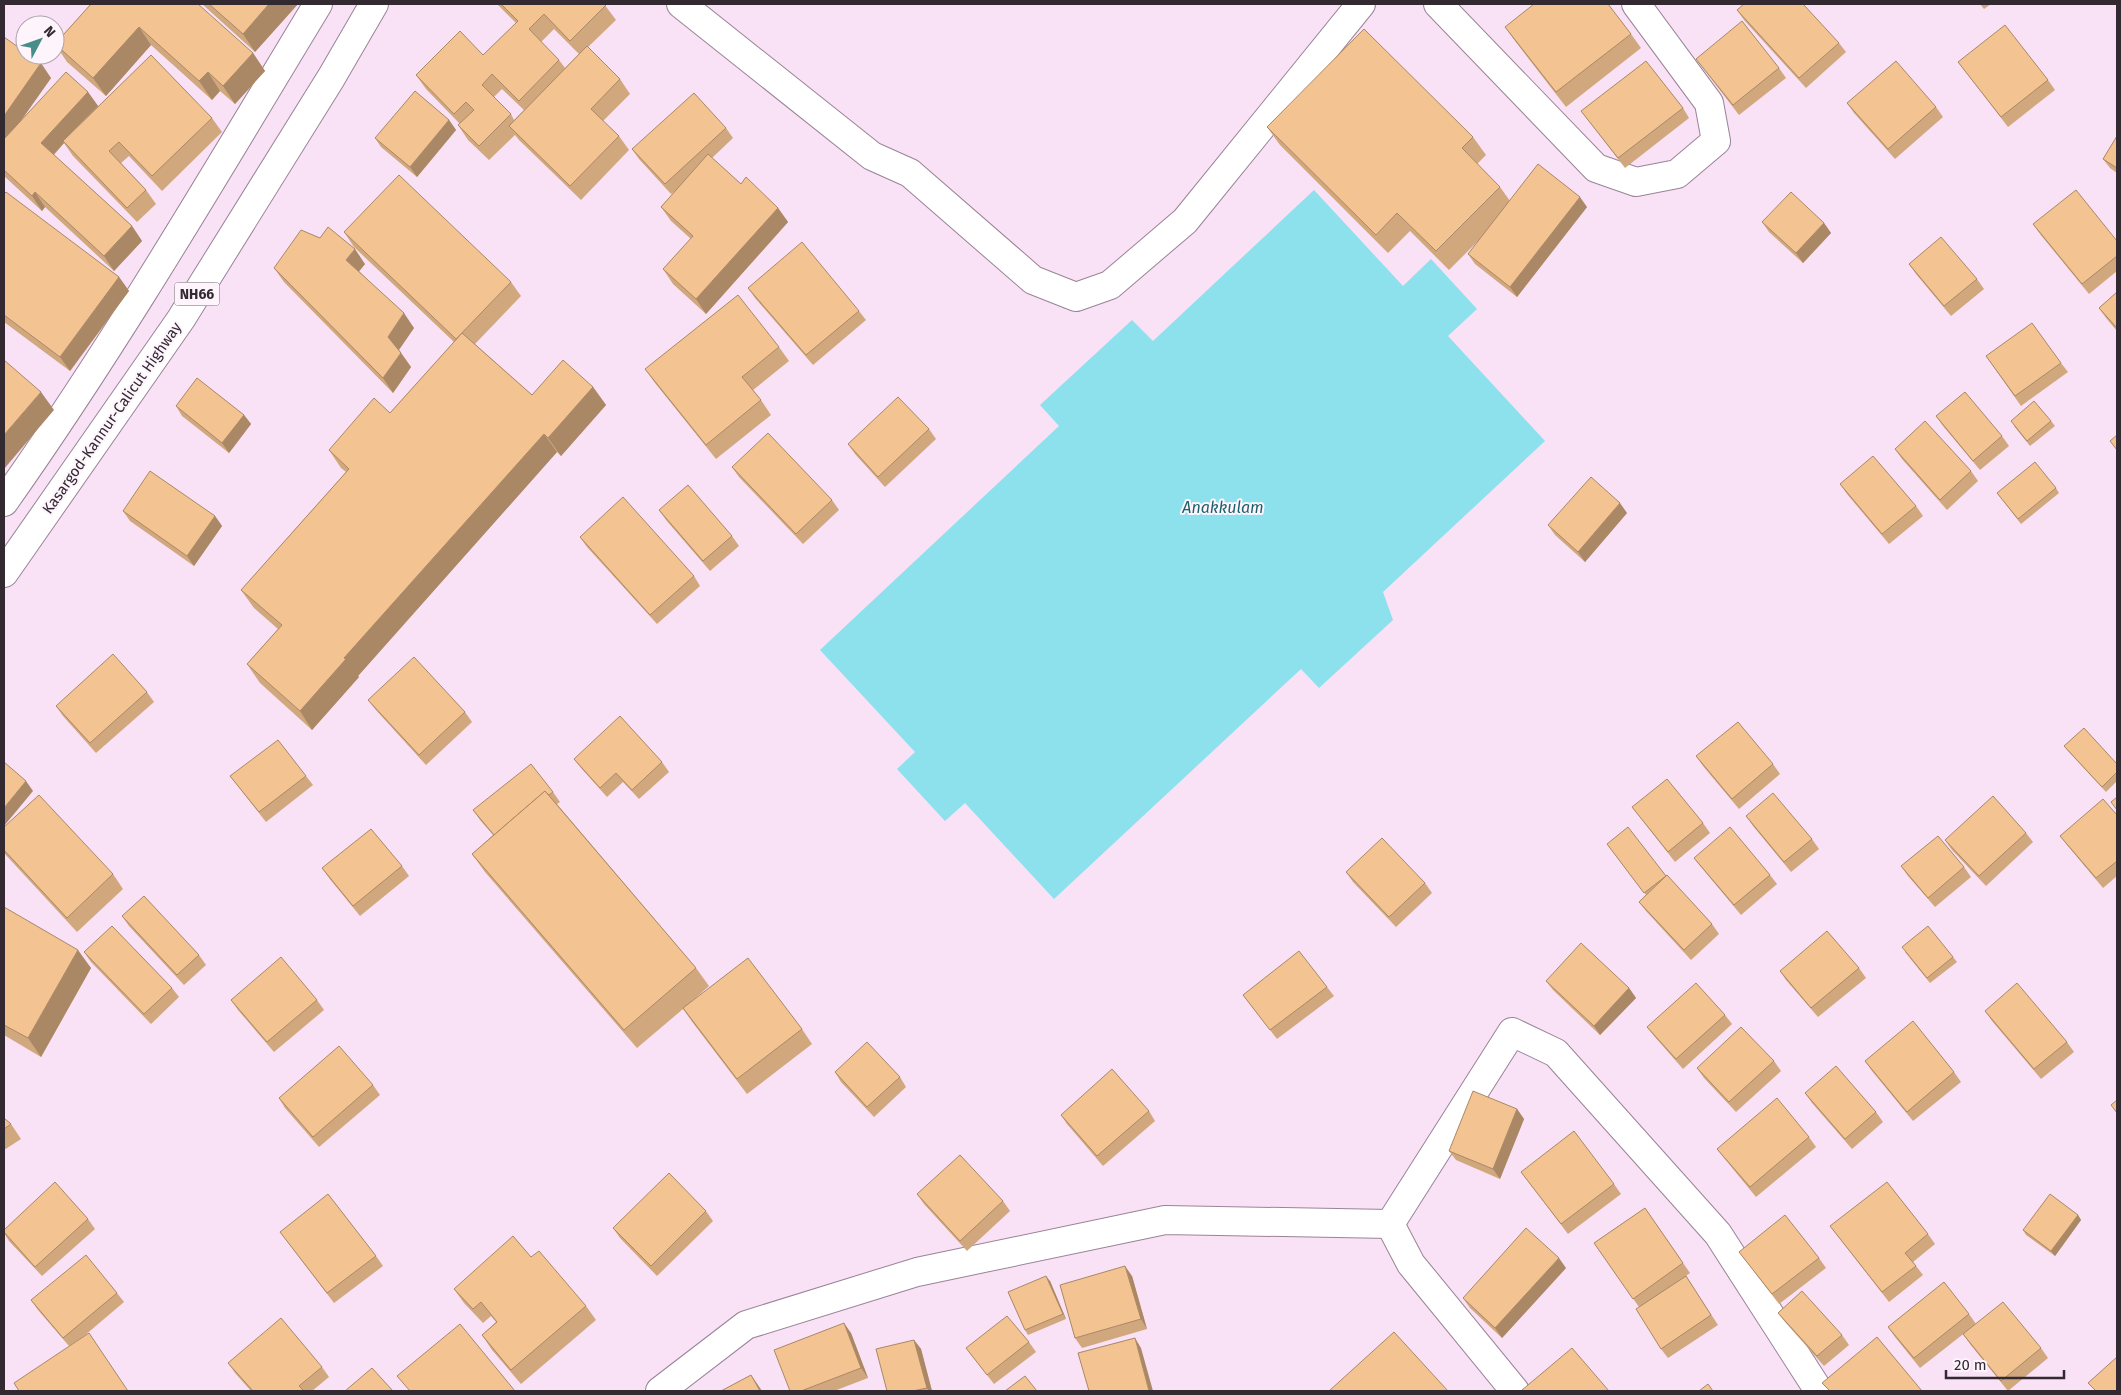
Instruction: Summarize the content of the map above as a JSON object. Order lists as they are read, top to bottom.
{
  "streets": {
    "main road": ["NH66", "Kasargod-Kannur-Calicut Highway"]
  },
  "water": ["Anakkulam"],
  "scale_bar": "20 m",
  "north": "top right"
}
